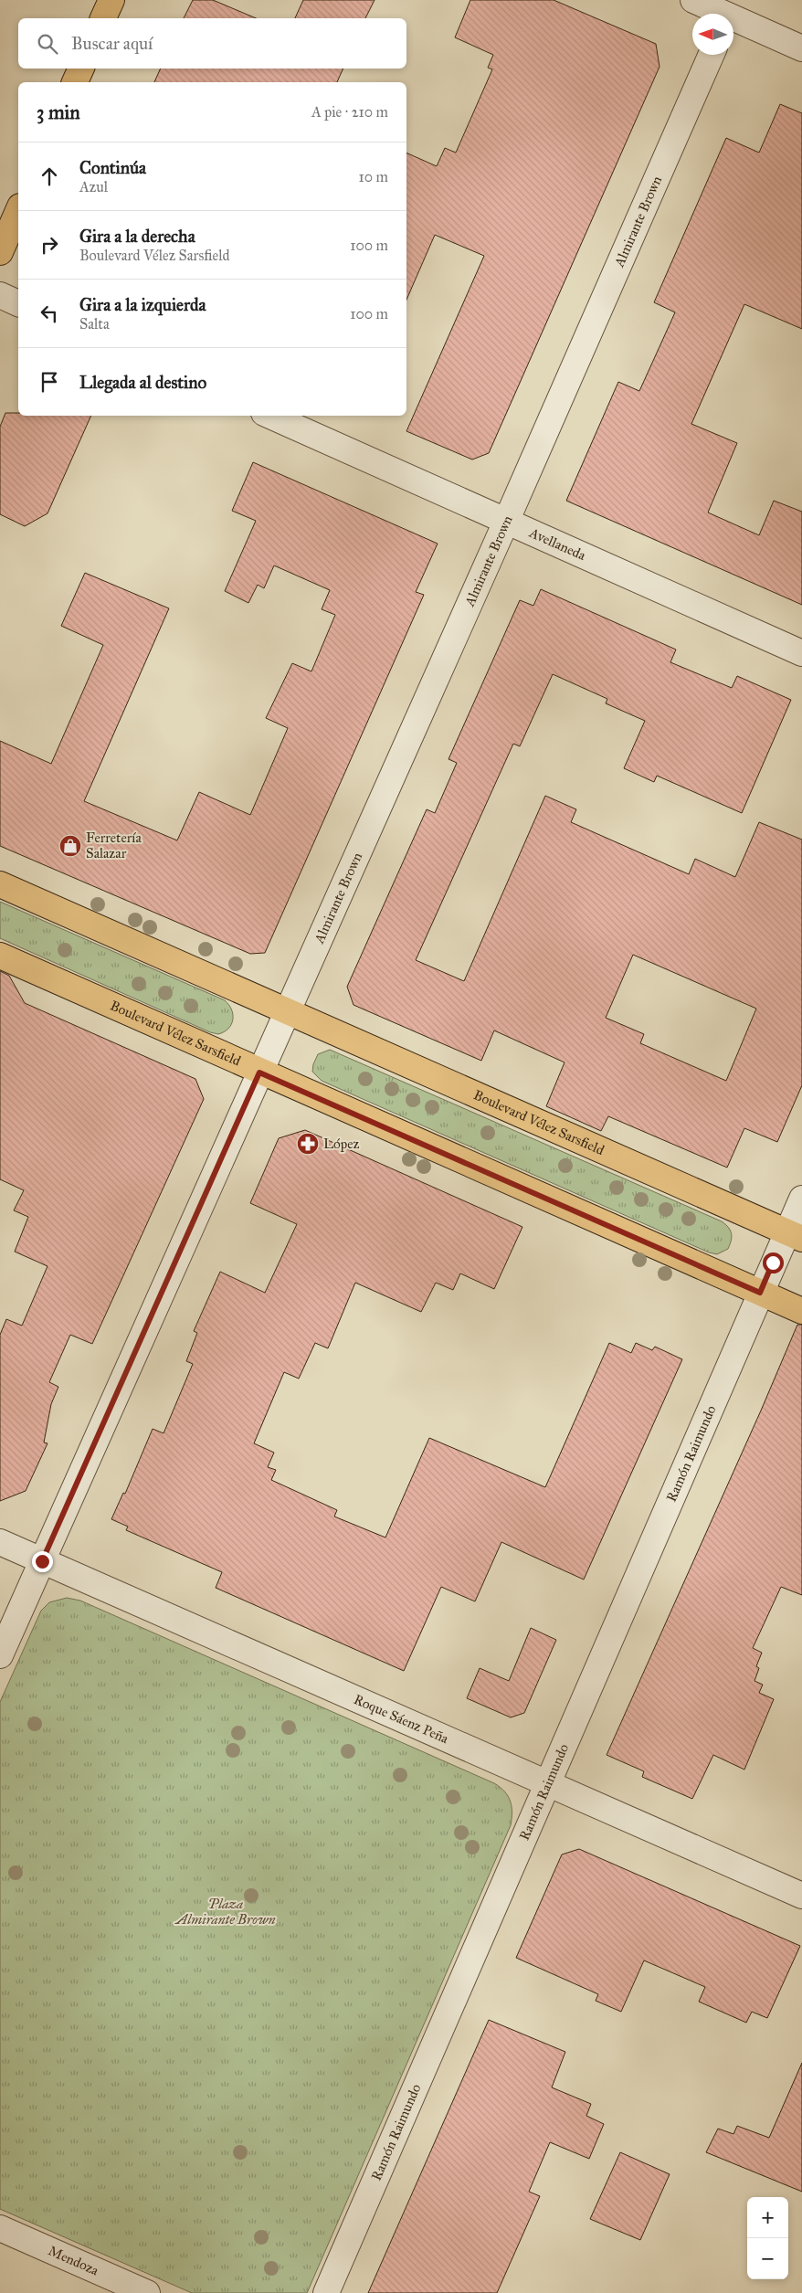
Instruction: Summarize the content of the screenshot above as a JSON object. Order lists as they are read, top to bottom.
{
  "streets": {
    "main road": ["Boulevard Vélez Sarsfield"],
    "street": [
      "Almirante Brown",
      "Avellaneda",
      "Ramón Raimundo",
      "Roque Sáenz Peña",
      "Mendoza"
    ]
  },
  "crossings": [
    ["Almirante Brown", "Avellaneda"],
    ["Almirante Brown", "Boulevard Vélez Sarsfield"],
    ["Almirante Brown", "Roque Sáenz Peña"],
    ["Boulevard Vélez Sarsfield", "Ramón Raimundo"],
    ["Ramón Raimundo", "Roque Sáenz Peña"]
  ],
  "parks": ["Plaza Almirante Brown"],
  "places": {
    "shop": ["Ferretería Salazar"],
    "pharmacy": ["López"]
  },
  "north": "left",
  "page": {
    "search": "Buscar aquí",
    "heading": ["3 min", "A pie · 210 m"],
    "list": [
      ["Continúa", "Azul", "10 m"],
      ["Gira a la derecha", "Boulevard Vélez Sarsfield", "100 m"],
      ["Gira a la izquierda", "Salta", "100 m"],
      "Llegada al destino"
    ],
    "map_buttons": ["+", "−"]
  }
}
